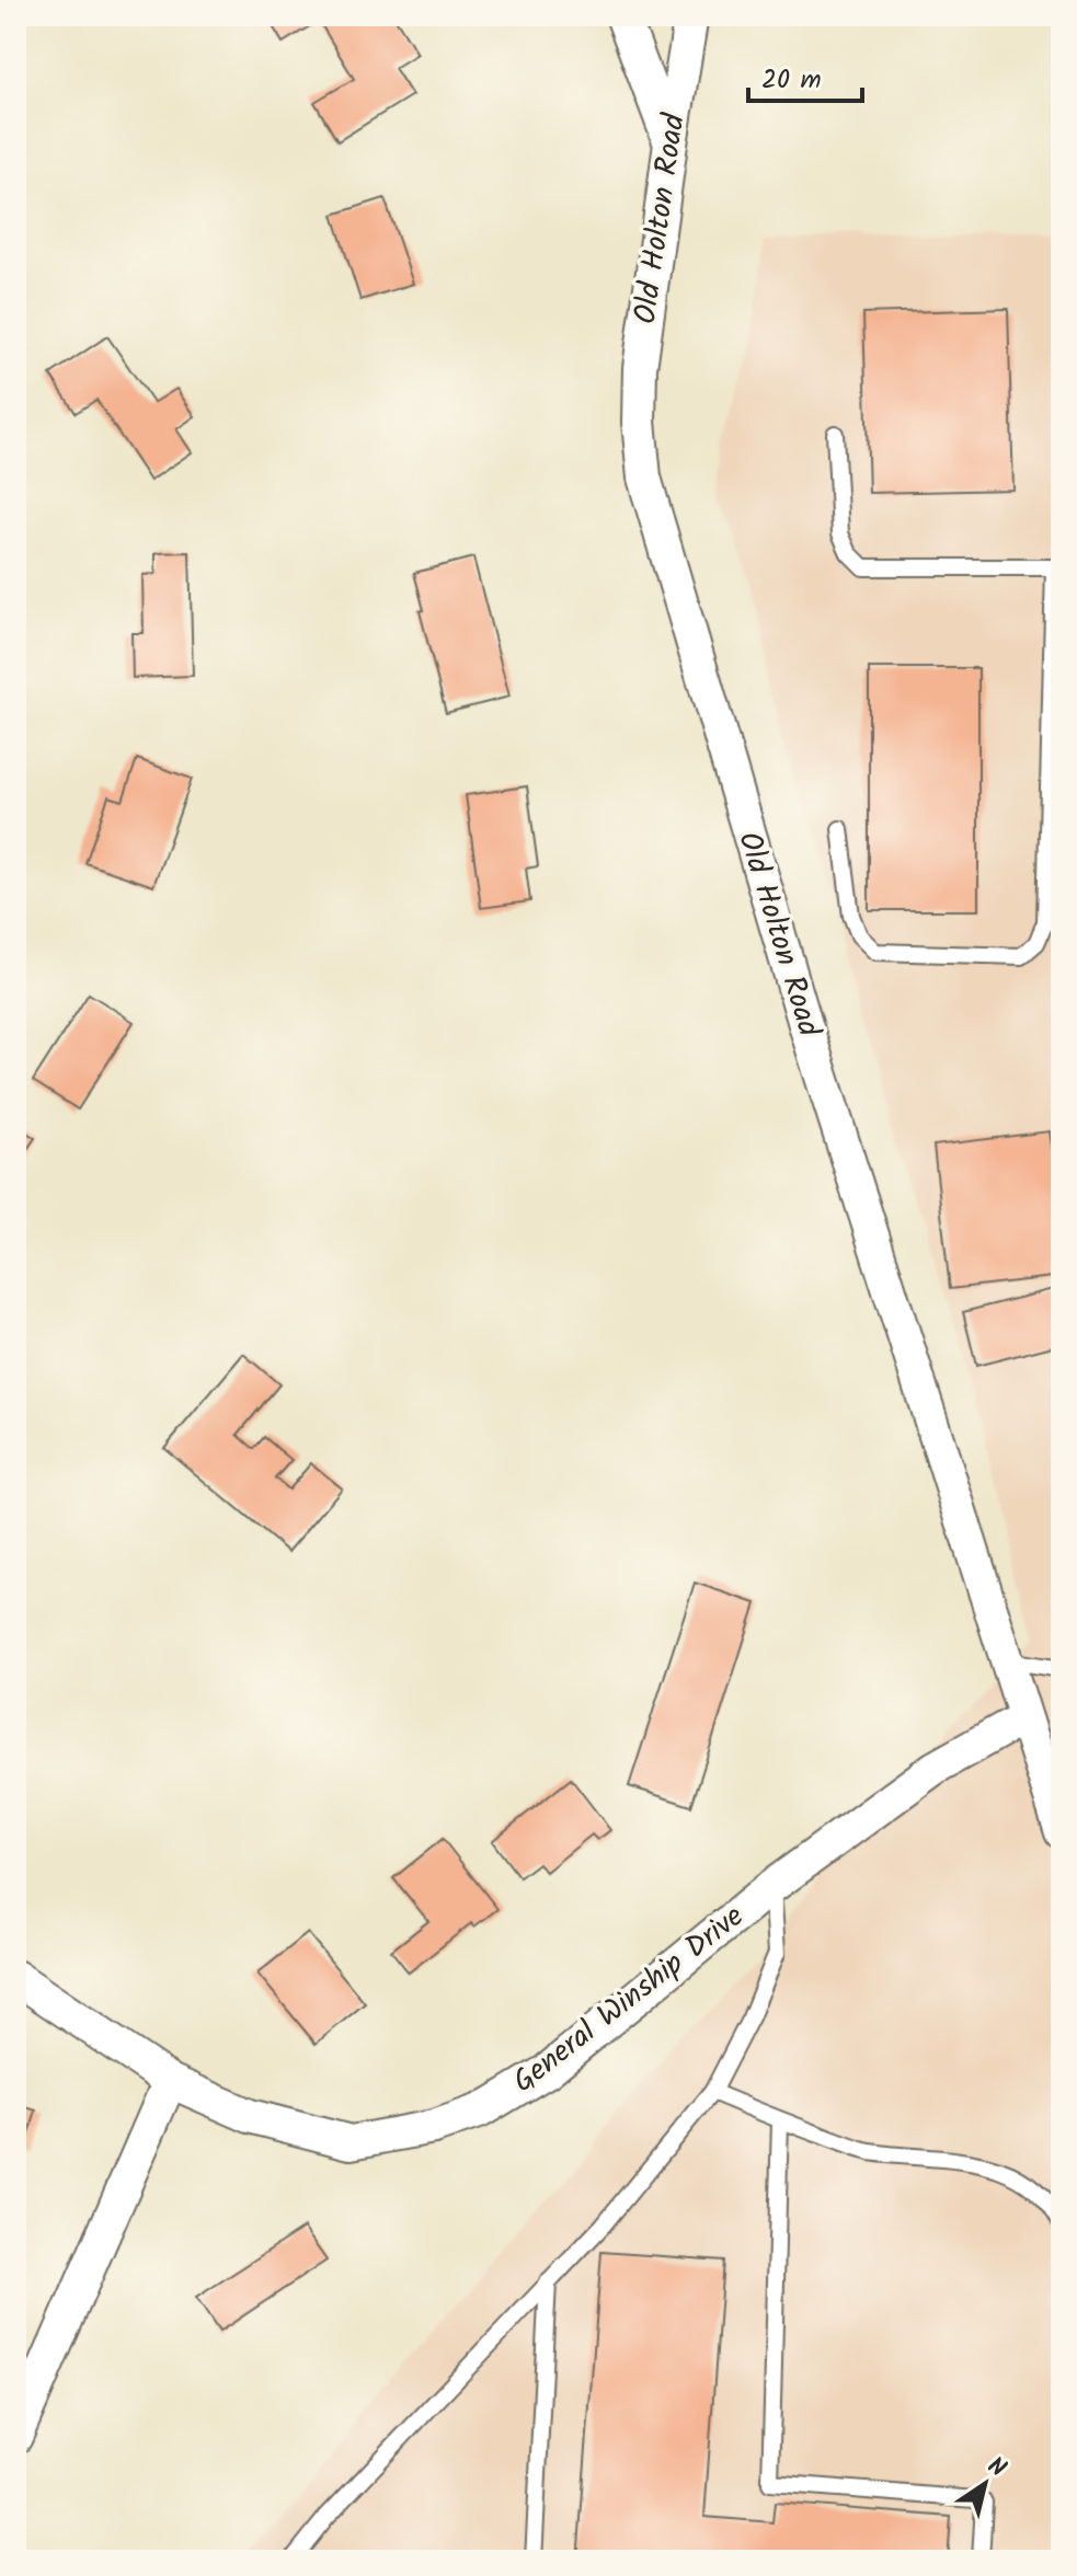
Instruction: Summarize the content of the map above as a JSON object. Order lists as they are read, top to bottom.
{
  "streets": {
    "street": ["Old Holton Road", "General Winship Drive"]
  },
  "crossings": [
    ["Old Holton Road", "General Winship Drive"]
  ],
  "scale_bar": "20 m",
  "north": "top right"
}
